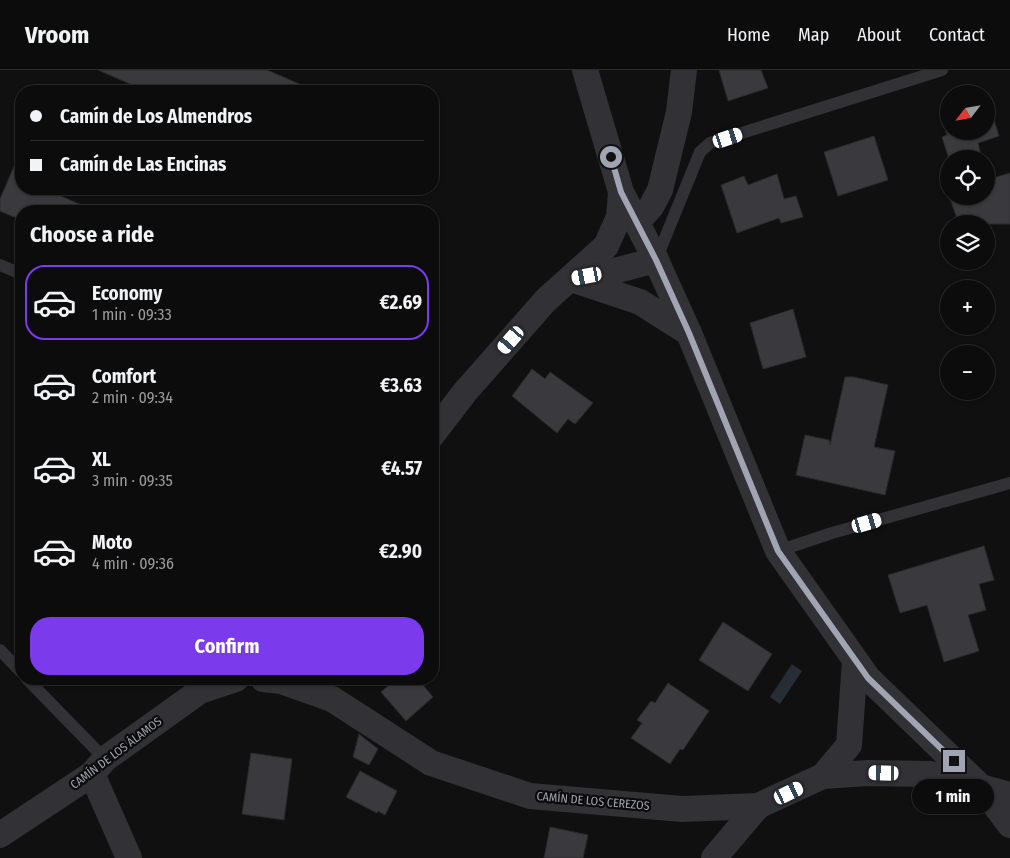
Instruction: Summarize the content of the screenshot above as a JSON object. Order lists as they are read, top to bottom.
{
  "streets": {
    "street": ["CAMÍN DE LOS ÁLAMOS", "CAMÍN DE LOS CEREZOS"]
  },
  "north": "bottom left",
  "page": {
    "header": "Vroom",
    "nav": [
      "Home",
      "Map",
      "About",
      "Contact"
    ],
    "map_buttons": ["+", "−"],
    "banner": ["Camín de Los Almendros", "Camín de Las Encinas"],
    "heading": "Choose a ride",
    "list": [
      {
        "name": "Economy",
        "note": "1 min · 09:33",
        "value": "€2.69"
      },
      {
        "name": "Comfort",
        "note": "2 min · 09:34",
        "value": "€3.63"
      },
      {
        "name": "XL",
        "note": "3 min · 09:35",
        "value": "€4.57"
      },
      {
        "name": "Moto",
        "note": "4 min · 09:36",
        "value": "€2.90"
      }
    ],
    "buttons": "Confirm",
    "bubble": "1 min"
  }
}
